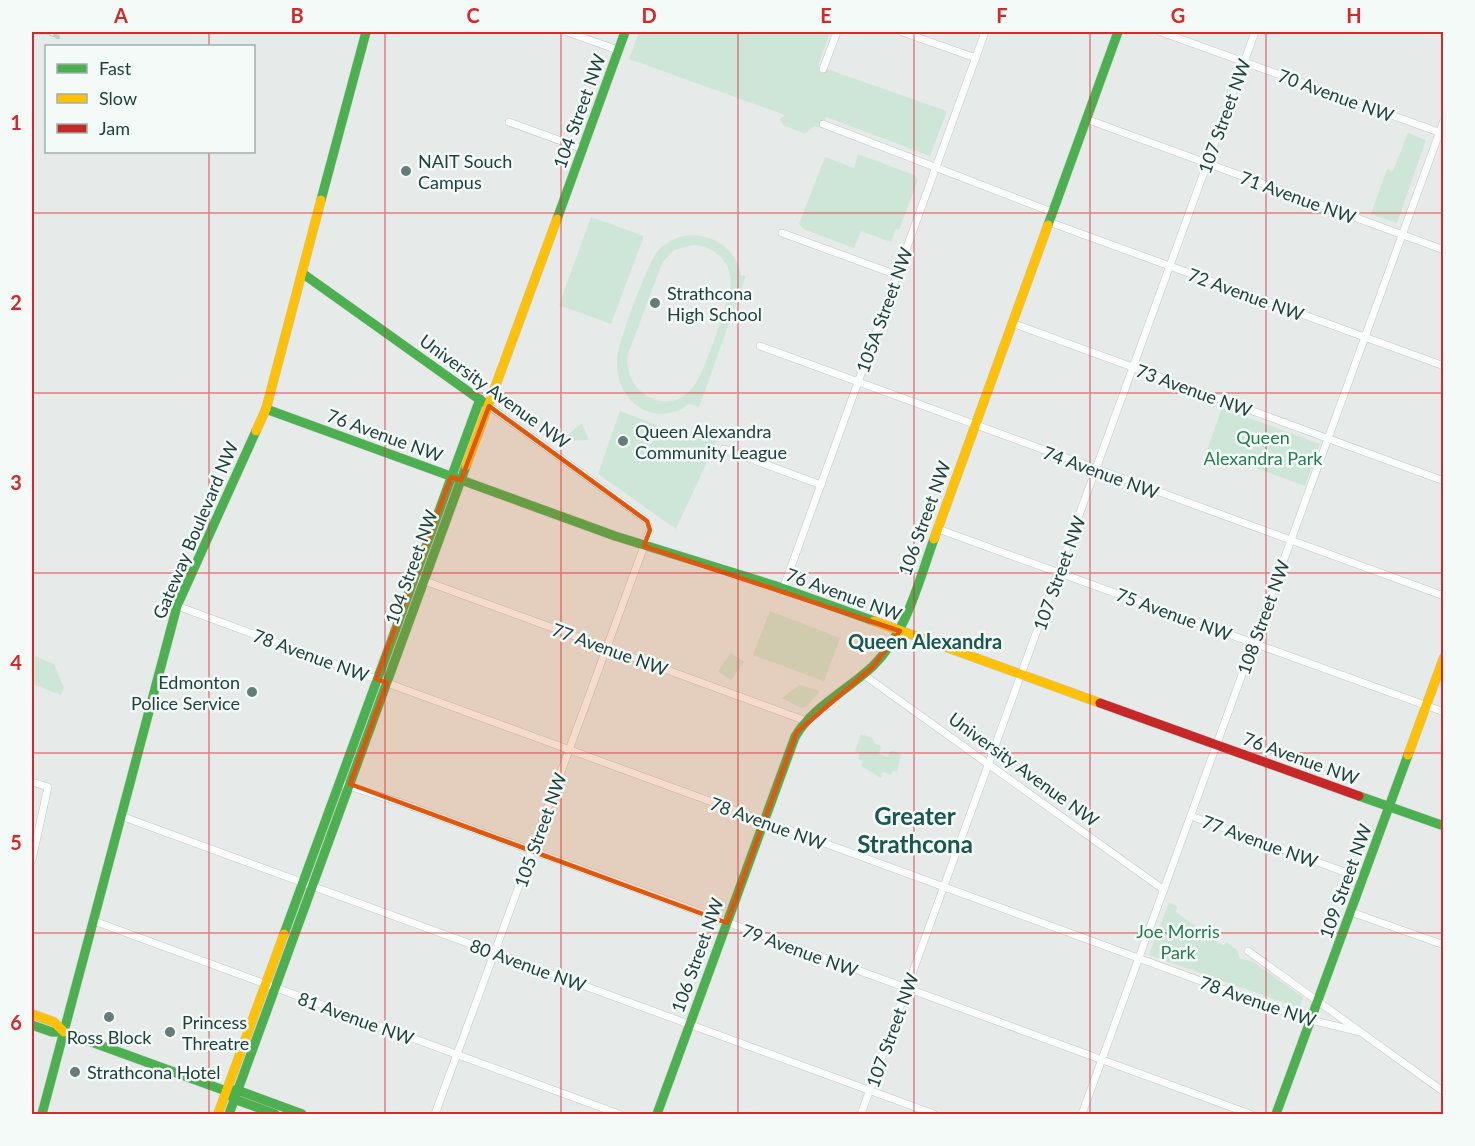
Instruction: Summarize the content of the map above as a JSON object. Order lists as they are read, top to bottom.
{
  "streets": {
    "street": [
      "70 Avenue NW",
      "104 Street NW",
      "107 Street NW",
      "71 Avenue NW",
      "72 Avenue NW",
      "105A Street NW",
      "73 Avenue NW",
      "University Avenue NW",
      "76 Avenue NW",
      "74 Avenue NW",
      "106 Street NW",
      "Gateway Boulevard NW",
      "75 Avenue NW",
      "108 Street NW",
      "77 Avenue NW",
      "78 Avenue NW",
      "105 Street NW",
      "109 Street NW",
      "79 Avenue NW",
      "80 Avenue NW",
      "81 Avenue NW"
    ]
  },
  "crossings": [
    ["70 Avenue NW", "107 Street NW"],
    ["70 Avenue NW", "108 Street NW"],
    ["104 Street NW", "University Avenue NW"],
    ["104 Street NW", "76 Avenue NW"],
    ["104 Street NW", "77 Avenue NW"],
    ["104 Street NW", "78 Avenue NW"],
    ["104 Street NW", "79 Avenue NW"],
    ["104 Street NW", "80 Avenue NW"],
    ["104 Street NW", "81 Avenue NW"],
    ["107 Street NW", "71 Avenue NW"],
    ["107 Street NW", "72 Avenue NW"],
    ["107 Street NW", "73 Avenue NW"],
    ["107 Street NW", "University Avenue NW"],
    ["107 Street NW", "76 Avenue NW"],
    ["107 Street NW", "74 Avenue NW"],
    ["107 Street NW", "75 Avenue NW"],
    ["107 Street NW", "78 Avenue NW"],
    ["107 Street NW", "79 Avenue NW"],
    ["107 Street NW", "80 Avenue NW"],
    ["71 Avenue NW", "106 Street NW"],
    ["71 Avenue NW", "108 Street NW"],
    ["72 Avenue NW", "106 Street NW"],
    ["72 Avenue NW", "108 Street NW"],
    ["105A Street NW", "76 Avenue NW"],
    ["105A Street NW", "74 Avenue NW"],
    ["73 Avenue NW", "106 Street NW"],
    ["73 Avenue NW", "108 Street NW"],
    ["University Avenue NW", "76 Avenue NW"],
    ["University Avenue NW", "106 Street NW"],
    ["University Avenue NW", "Gateway Boulevard NW"],
    ["University Avenue NW", "108 Street NW"],
    ["University Avenue NW", "105 Street NW"],
    ["76 Avenue NW", "106 Street NW"],
    ["76 Avenue NW", "Gateway Boulevard NW"],
    ["76 Avenue NW", "108 Street NW"],
    ["76 Avenue NW", "105 Street NW"],
    ["76 Avenue NW", "109 Street NW"],
    ["74 Avenue NW", "106 Street NW"],
    ["74 Avenue NW", "108 Street NW"],
    ["106 Street NW", "75 Avenue NW"],
    ["106 Street NW", "77 Avenue NW"],
    ["106 Street NW", "78 Avenue NW"],
    ["106 Street NW", "79 Avenue NW"],
    ["106 Street NW", "80 Avenue NW"],
    ["Gateway Boulevard NW", "78 Avenue NW"],
    ["Gateway Boulevard NW", "80 Avenue NW"],
    ["Gateway Boulevard NW", "81 Avenue NW"],
    ["75 Avenue NW", "108 Street NW"],
    ["75 Avenue NW", "109 Street NW"],
    ["108 Street NW", "77 Avenue NW"],
    ["108 Street NW", "78 Avenue NW"],
    ["108 Street NW", "79 Avenue NW"],
    ["77 Avenue NW", "105 Street NW"],
    ["77 Avenue NW", "109 Street NW"],
    ["78 Avenue NW", "105 Street NW"],
    ["78 Avenue NW", "109 Street NW"],
    ["105 Street NW", "79 Avenue NW"],
    ["105 Street NW", "80 Avenue NW"],
    ["105 Street NW", "81 Avenue NW"]
  ],
  "districts": ["Queen Alexandra", "Greater Strathcona"],
  "parks": ["Queen Alexandra Park", "Joe Morris Park"],
  "places": [
    "NAIT Souch Campus",
    "Strathcona High School",
    "Queen Alexandra Community League",
    "Edmonton Police Service",
    "Ross Block",
    "Princess Threatre",
    "Strathcona Hotel"
  ],
  "legend": ["Fast", "Slow", "Jam"],
  "grid": {
    "columns": [
      "A",
      "B",
      "C",
      "D",
      "E",
      "F",
      "G",
      "H"
    ],
    "rows": [
      "1",
      "2",
      "3",
      "4",
      "5",
      "6"
    ]
  }
}
